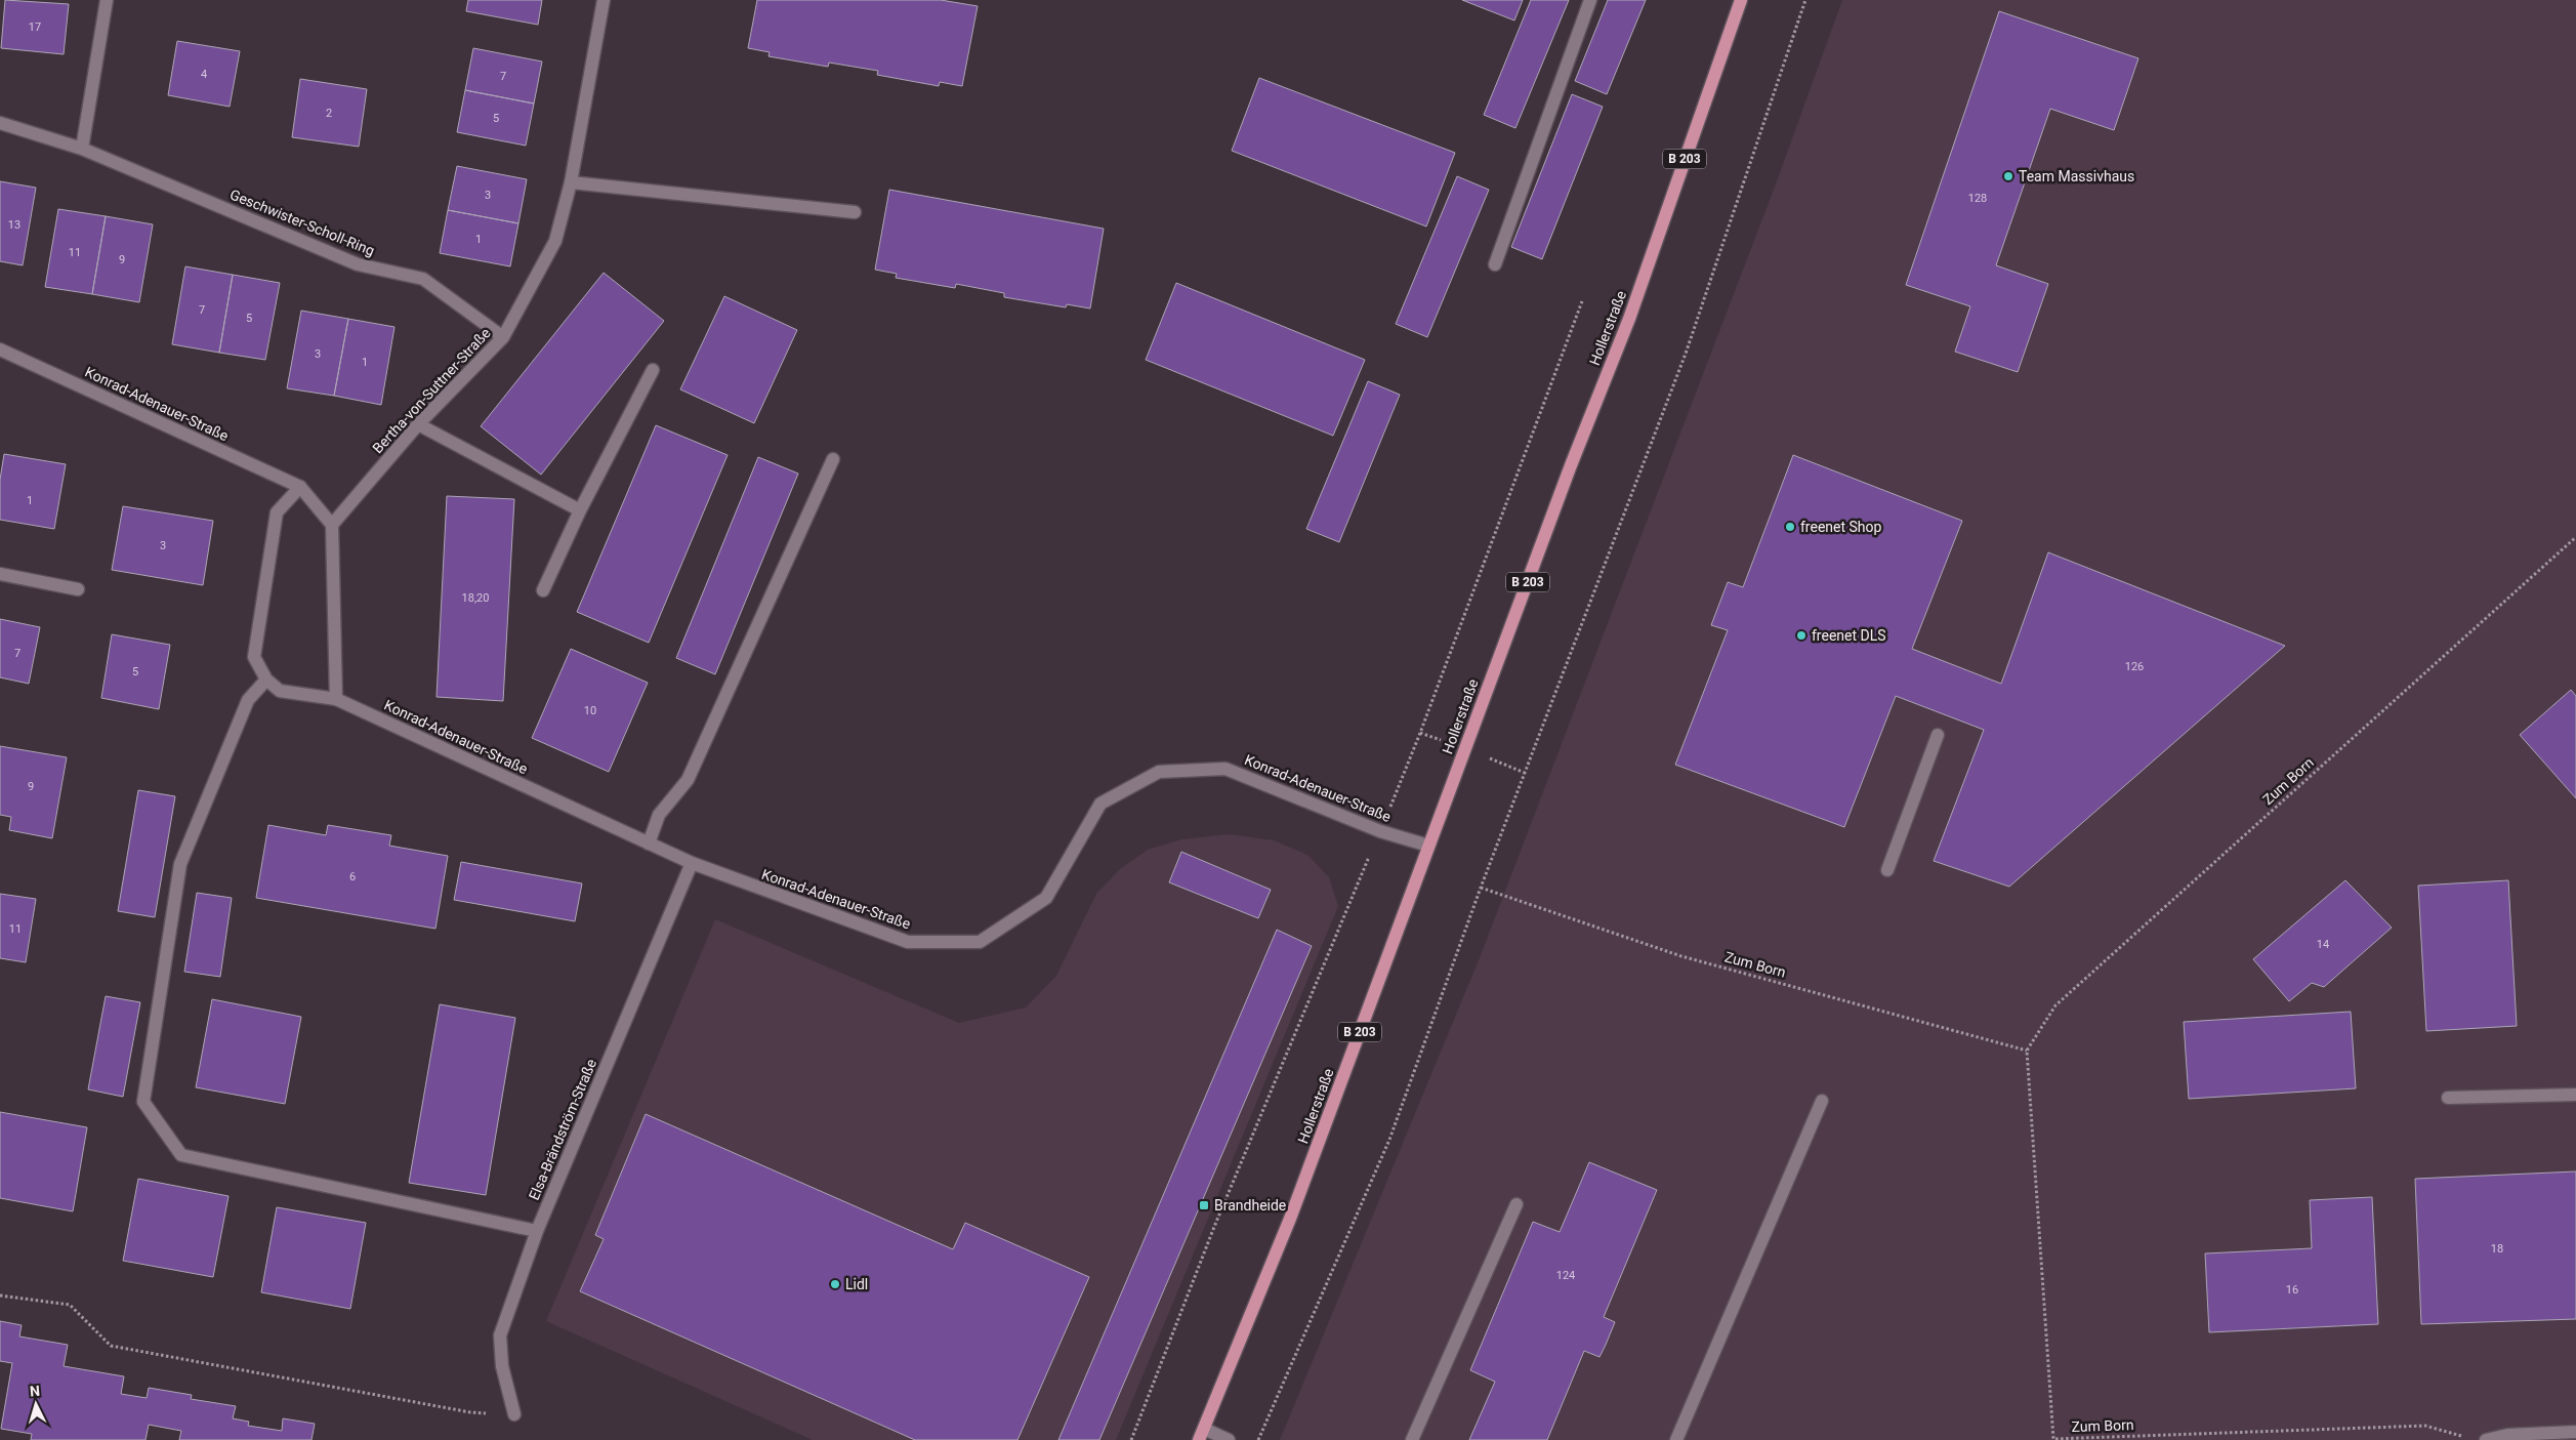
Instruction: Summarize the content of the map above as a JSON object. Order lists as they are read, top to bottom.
{
  "streets": {
    "main road": ["B 203", "Hollerstraße"],
    "street": [
      "Geschwister-Scholl-Ring",
      "Bertha-von-Suttner-Straße",
      "Konrad-Adenauer-Straße",
      "Elsa-Brändström-Straße"
    ],
    "path": ["Zum Born"]
  },
  "crossings": [
    ["Geschwister-Scholl-Ring", "Bertha-von-Suttner-Straße"],
    ["Hollerstraße", "Konrad-Adenauer-Straße"],
    ["Bertha-von-Suttner-Straße", "Konrad-Adenauer-Straße"],
    ["Konrad-Adenauer-Straße", "Elsa-Brändström-Straße"]
  ],
  "places": {
    "other": [
      "Team Massivhaus",
      "freenet Shop",
      "freenet DLS",
      "Lidl"
    ],
    "transit": ["Brandheide"]
  },
  "house_numbers": [
    "17",
    "4",
    "7",
    "2",
    "5",
    "3",
    "128",
    "13",
    "1",
    "11",
    "9",
    "7",
    "5",
    "3",
    "1",
    "1",
    "3",
    "18,20",
    "7",
    "126",
    "5",
    "10",
    "9",
    "6",
    "11",
    "14",
    "18",
    "124",
    "16"
  ],
  "north": "top"
}
